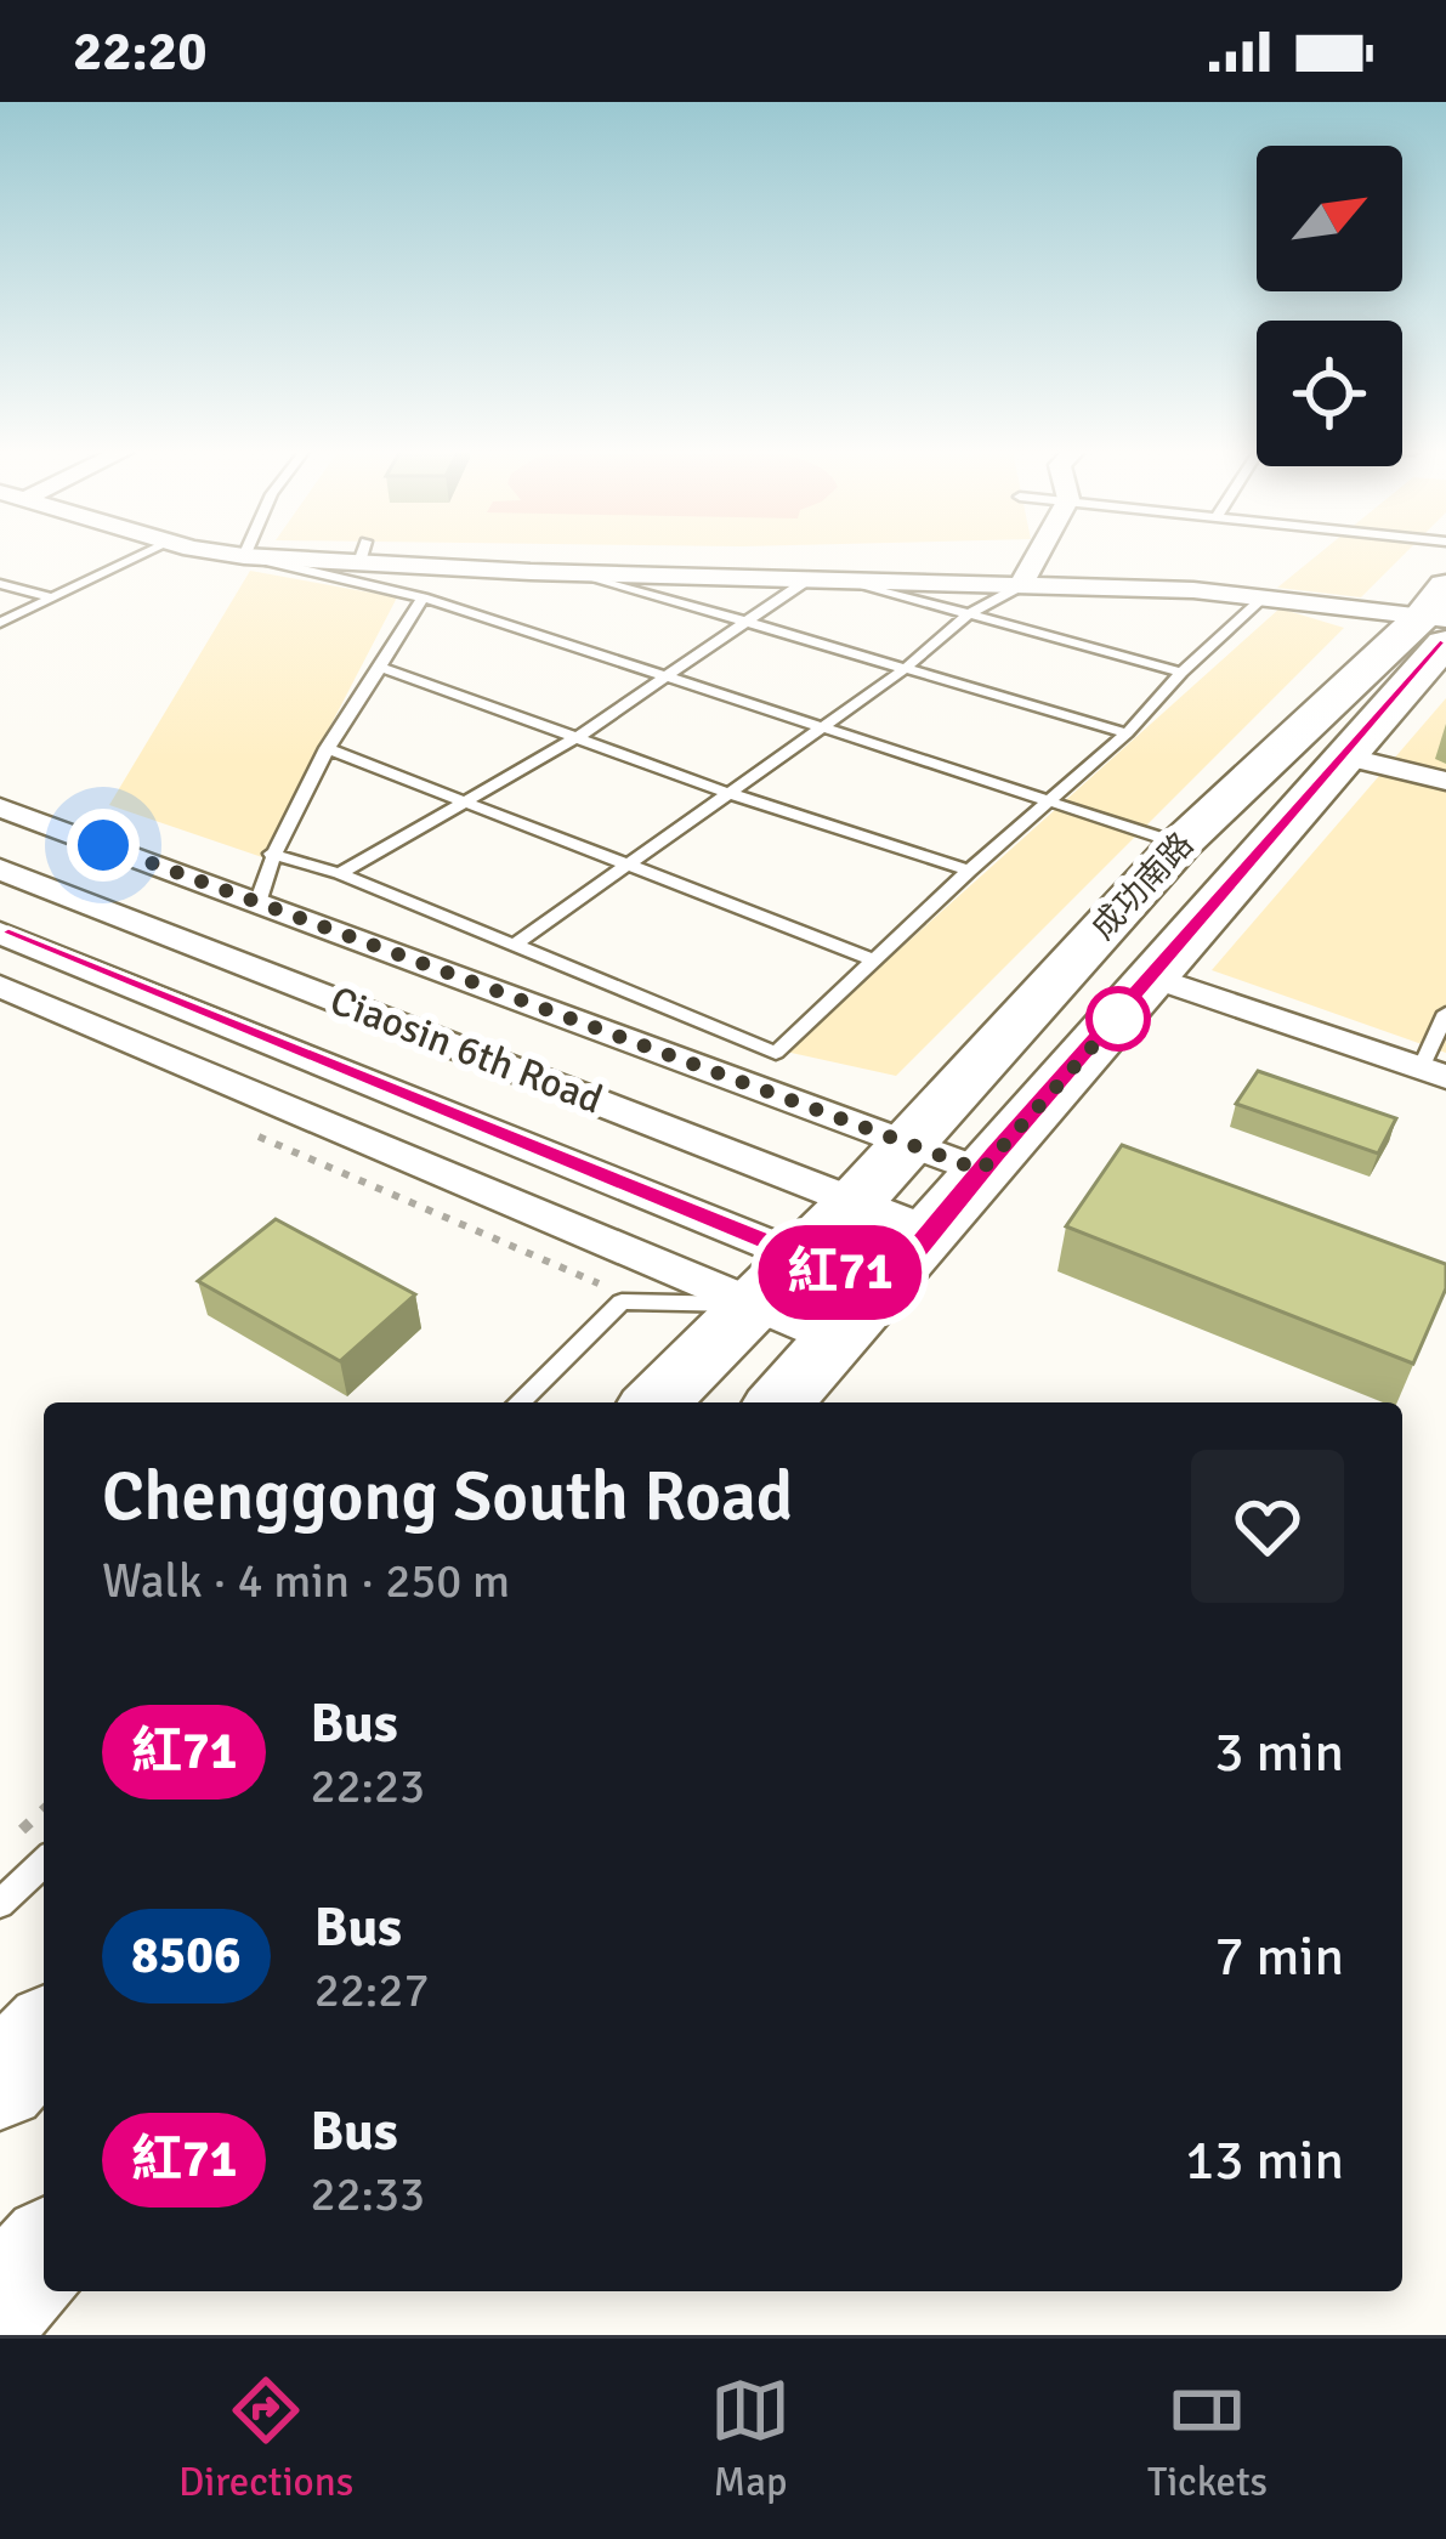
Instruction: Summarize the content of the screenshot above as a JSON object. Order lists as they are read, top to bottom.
{
  "streets": {
    "main road": ["成功南路"],
    "street": ["Ciaosin 6th Road"]
  },
  "crossings": [
    ["成功南路", "Ciaosin 6th Road"]
  ],
  "lines": ["bus line 紅71"],
  "north": "top right",
  "page": {
    "status": "22:20",
    "on_map": "紅71",
    "heading": ["Chenggong South Road", "Walk · 4 min · 250 m"],
    "list": [
      {
        "mark": "紅71",
        "name": "Bus",
        "note": "22:23",
        "value": "3 min"
      },
      {
        "mark": "8506",
        "name": "Bus",
        "note": "22:27",
        "value": "7 min"
      },
      {
        "mark": "紅71",
        "name": "Bus",
        "note": "22:33",
        "value": "13 min"
      }
    ],
    "tabs": ["Directions", "Map", "Tickets"]
  }
}
